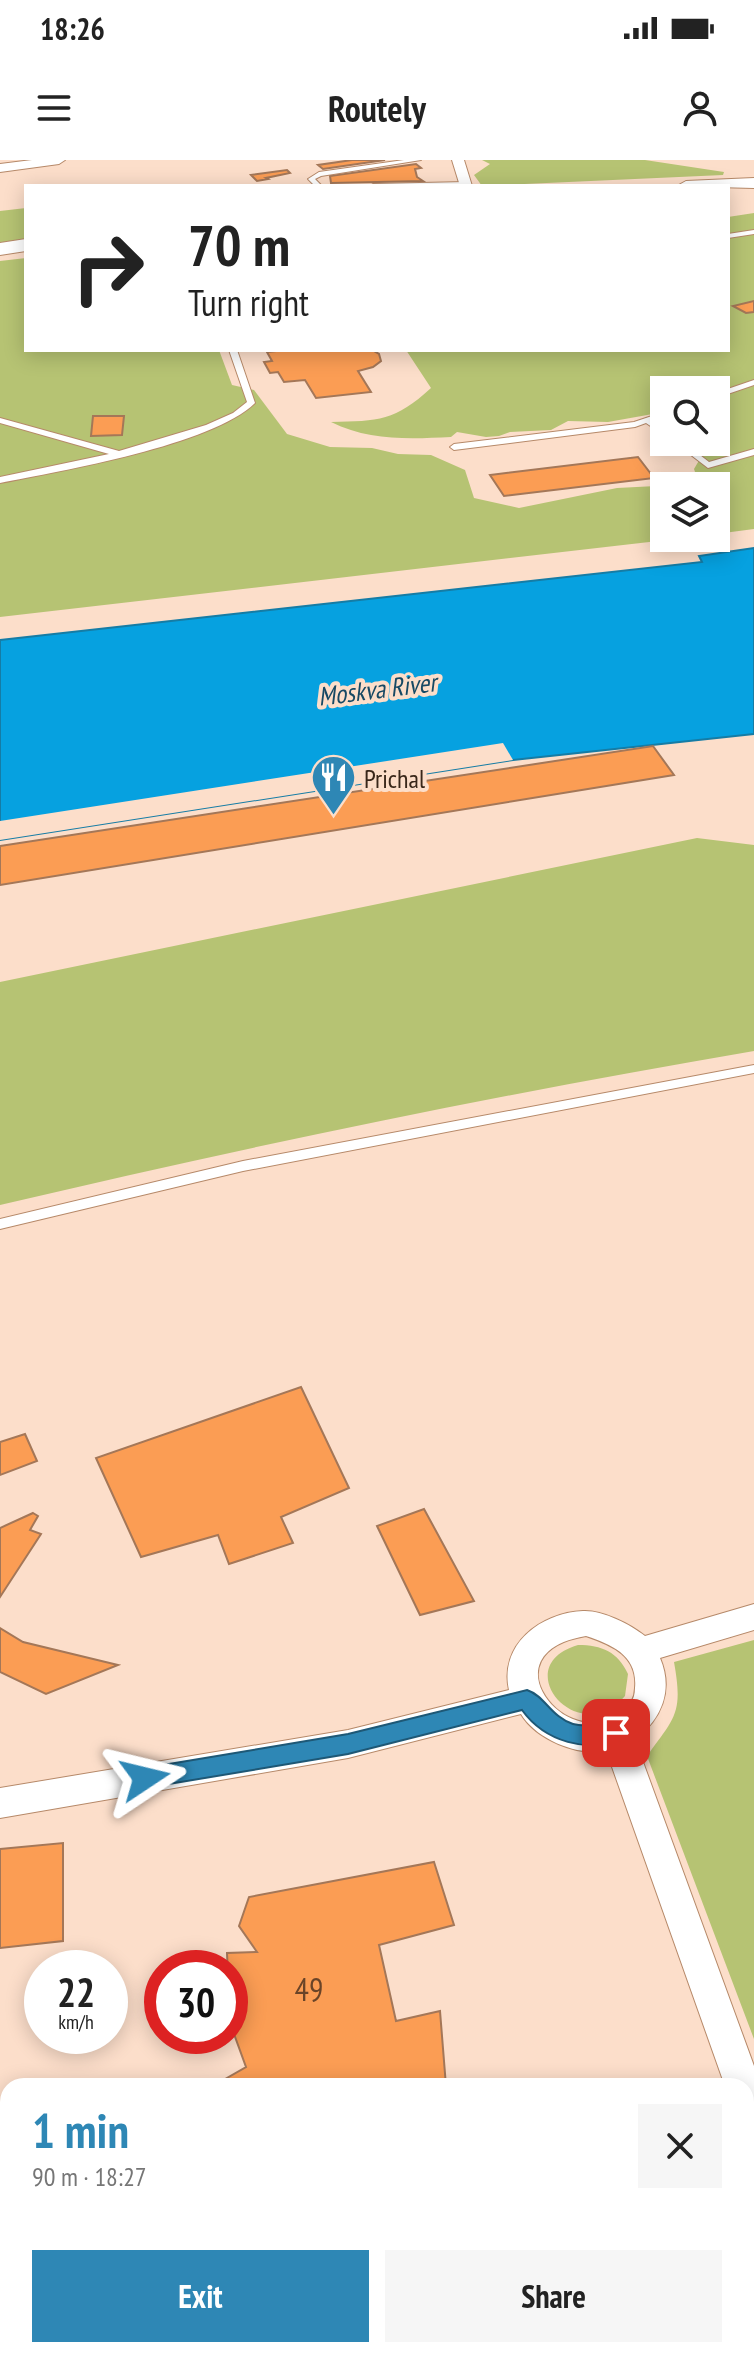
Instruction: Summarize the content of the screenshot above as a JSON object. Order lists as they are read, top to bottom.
{
  "water": ["Moskva River"],
  "places": {
    "restaurant": ["Prichal"]
  },
  "house_numbers": ["49"],
  "page": {
    "status": "18:26",
    "header": "Routely",
    "turn": ["70 m", "Turn right"],
    "speed": "22 km/h",
    "limit": "30",
    "heading": ["1 min", "90 m · 18:27"],
    "buttons": ["Exit", "Share"]
  }
}
